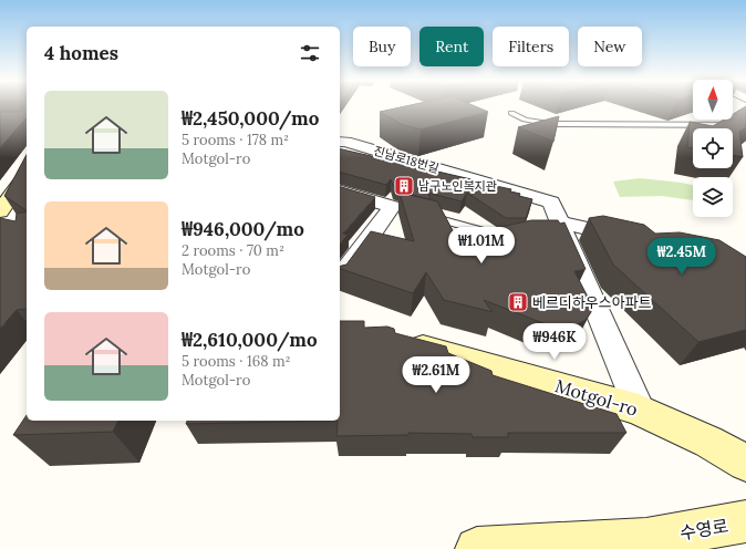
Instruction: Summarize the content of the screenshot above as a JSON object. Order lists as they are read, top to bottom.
{
  "streets": {
    "main road": ["Motgol-ro", "수영로"],
    "street": ["진남로18번길"]
  },
  "places": {
    "building": ["남구노인복지관", "베르디하우스아파트"]
  },
  "north": "top",
  "page": {
    "chip": [
      "Buy",
      "Rent",
      "Filters",
      "New"
    ],
    "heading": "4 homes",
    "list": [
      {
        "name": "₩2,450,000/mo",
        "note": "5 rooms · 178 m² · Motgol-ro"
      },
      {
        "name": "₩946,000/mo",
        "note": "2 rooms · 70 m² · Motgol-ro"
      },
      {
        "name": "₩2,610,000/mo",
        "note": "5 rooms · 168 m² · Motgol-ro"
      }
    ],
    "price": [
      "₩1.01M",
      "₩2.45M",
      "₩946K",
      "₩2.61M"
    ]
  }
}
